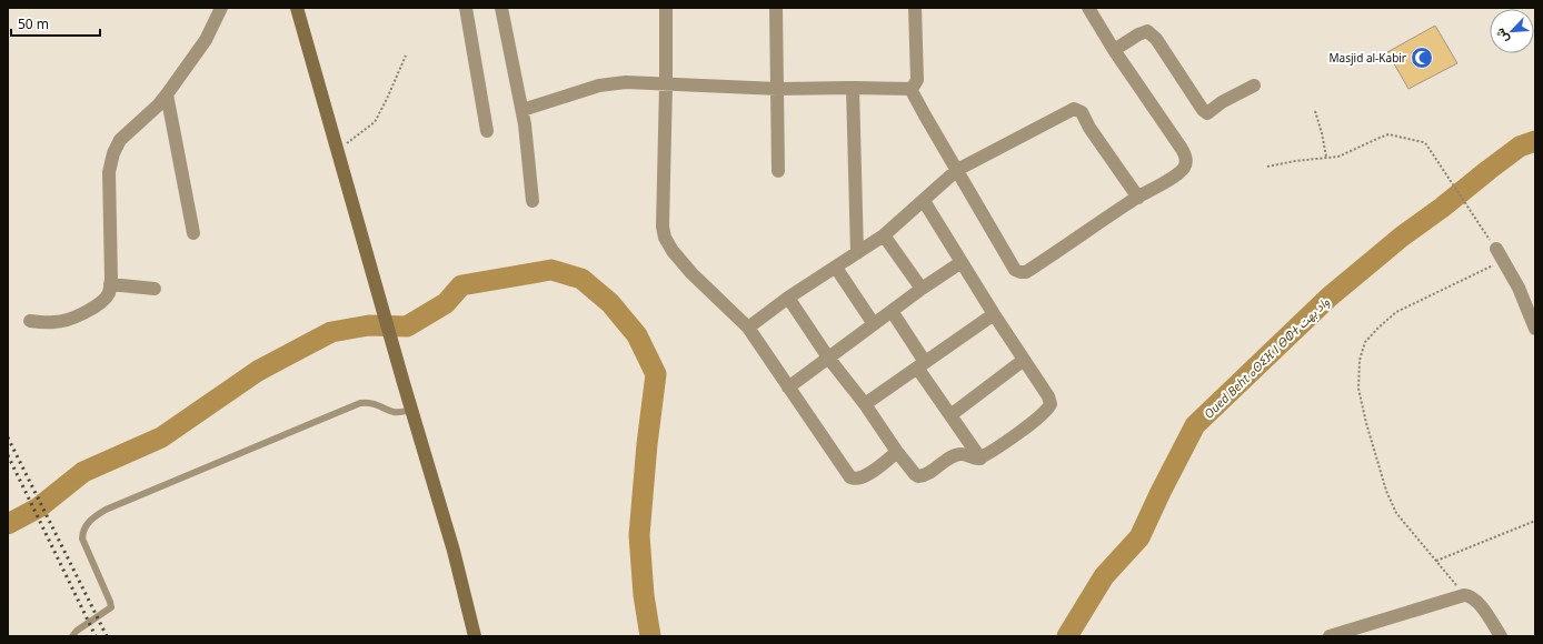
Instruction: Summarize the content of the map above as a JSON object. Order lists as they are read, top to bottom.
{
  "water": ["Oued Beht ⴰⵙⵉⴼ ⵏ ⴱⵀⵜ واد بهت"],
  "places": {
    "mosque": ["Masjid al-Kabir"]
  },
  "scale_bar": "50 m",
  "north": "bottom left"
}
